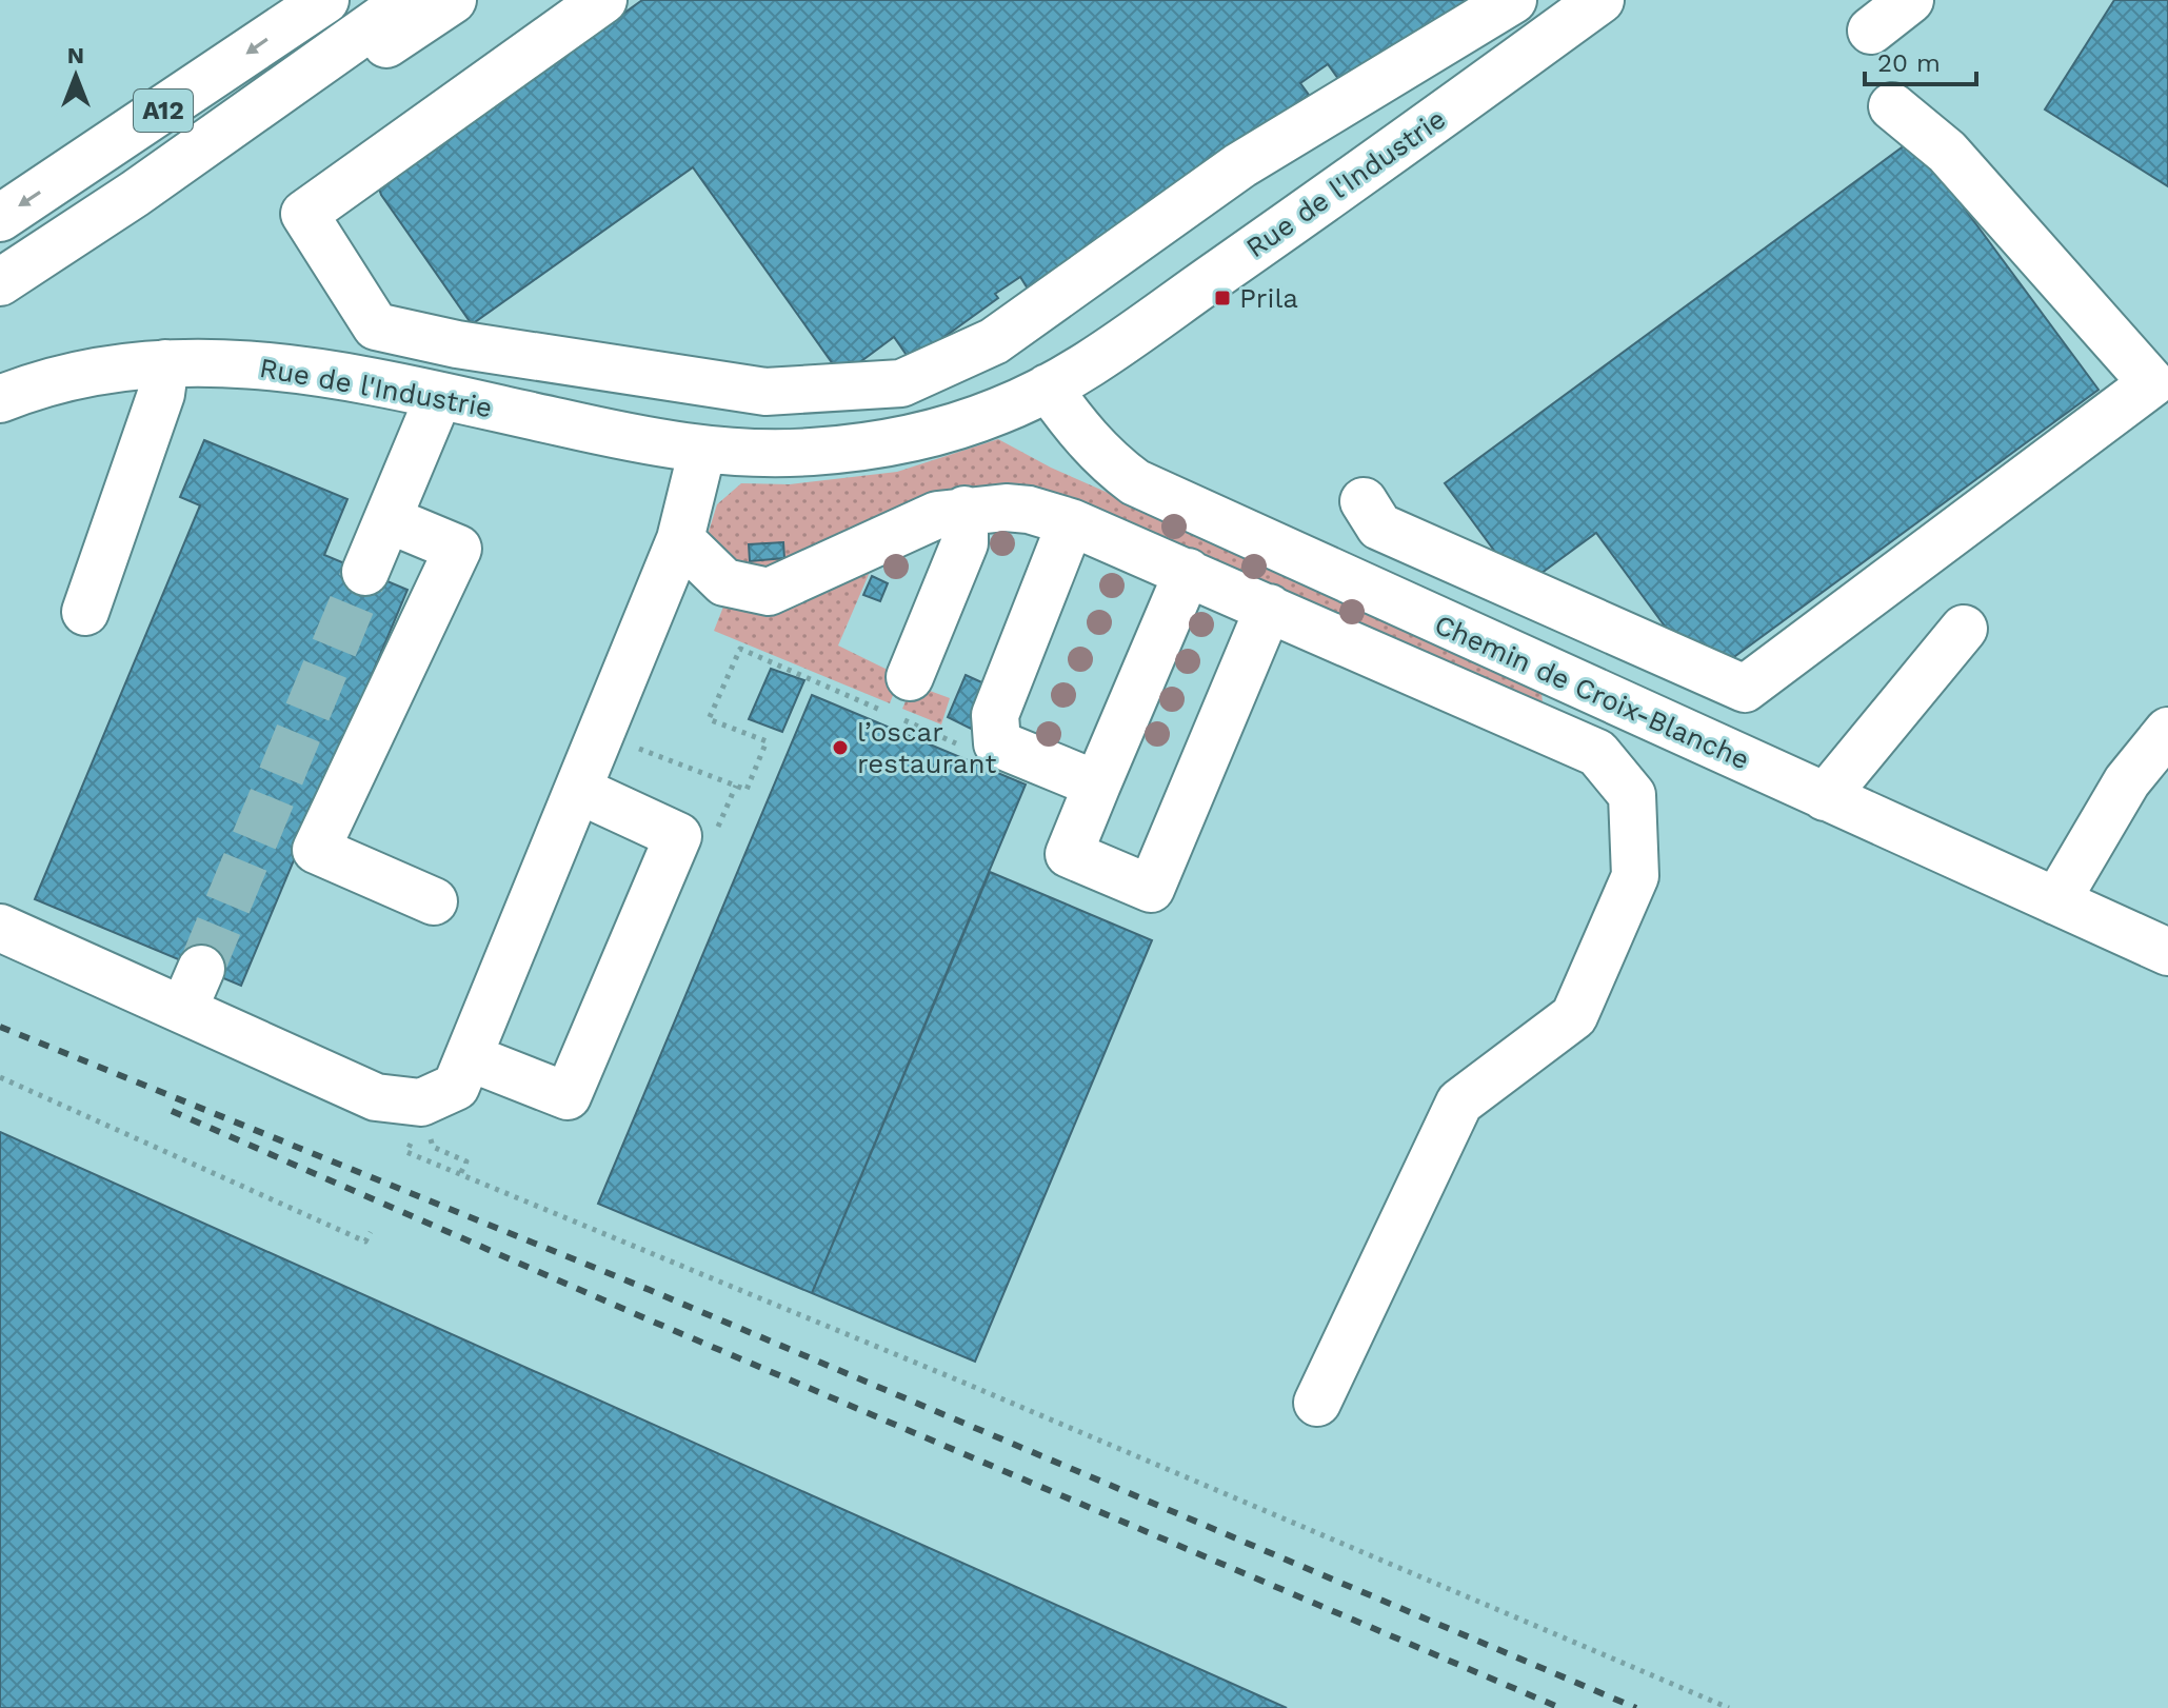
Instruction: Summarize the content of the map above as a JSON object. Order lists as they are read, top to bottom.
{
  "streets": {
    "main road": ["A12", "Rue de l'Industrie", "Chemin de Croix-Blanche"]
  },
  "crossings": [
    ["Rue de l'Industrie", "Chemin de Croix-Blanche"]
  ],
  "places": {
    "transit": ["Prila"],
    "other": ["l’oscar restaurant"]
  },
  "scale_bar": "20 m",
  "north": "top"
}
